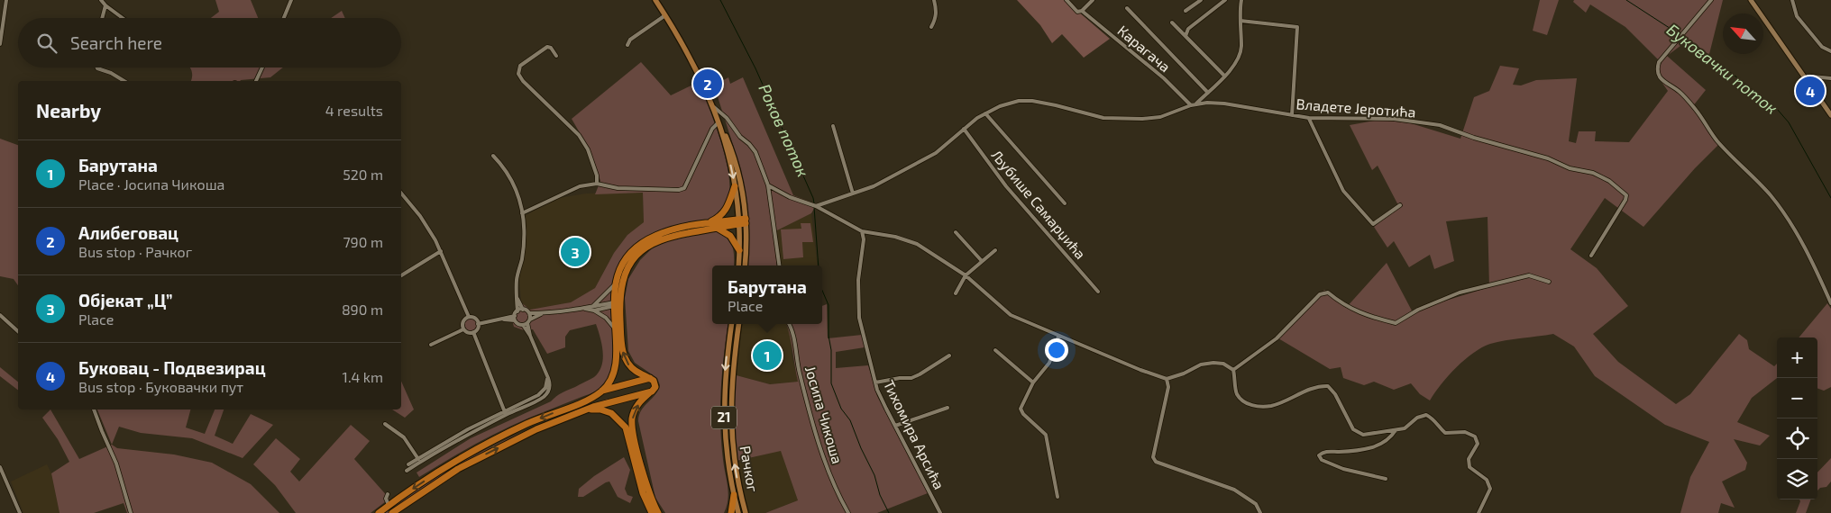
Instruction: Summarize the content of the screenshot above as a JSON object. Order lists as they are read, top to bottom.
{
  "streets": {
    "main road": ["21", "Рачког"],
    "street": [
      "Карагача",
      "Владете Јеротића",
      "Љубише Самарџића",
      "Јосипа Чикоша",
      "Тихомира Арсића"
    ]
  },
  "crossings": [
    ["Карагача", "Владете Јеротића"],
    ["Владете Јеротића", "Љубише Самарџића"]
  ],
  "water": ["Буковачки поток", "Роков поток"],
  "north": "top left",
  "page": {
    "search": "Search here",
    "pins": [
      "2",
      "4",
      "3",
      "1"
    ],
    "heading": ["Nearby", "4 results"],
    "list": [
      {
        "mark": "1",
        "name": "Барутана",
        "note": "Place · Јосипа Чикоша",
        "value": "520 m"
      },
      {
        "mark": "2",
        "name": "Алибеговац",
        "note": "Bus stop · Рачког",
        "value": "790 m"
      },
      {
        "mark": "3",
        "name": "Објекат „Ц”",
        "note": "Place",
        "value": "890 m"
      },
      {
        "mark": "4",
        "name": "Буковац - Подвезирац",
        "note": "Bus stop · Буковачки пут",
        "value": "1.4 km"
      }
    ],
    "popup": ["Барутана", "Place"],
    "map_buttons": ["+", "−"]
  }
}
